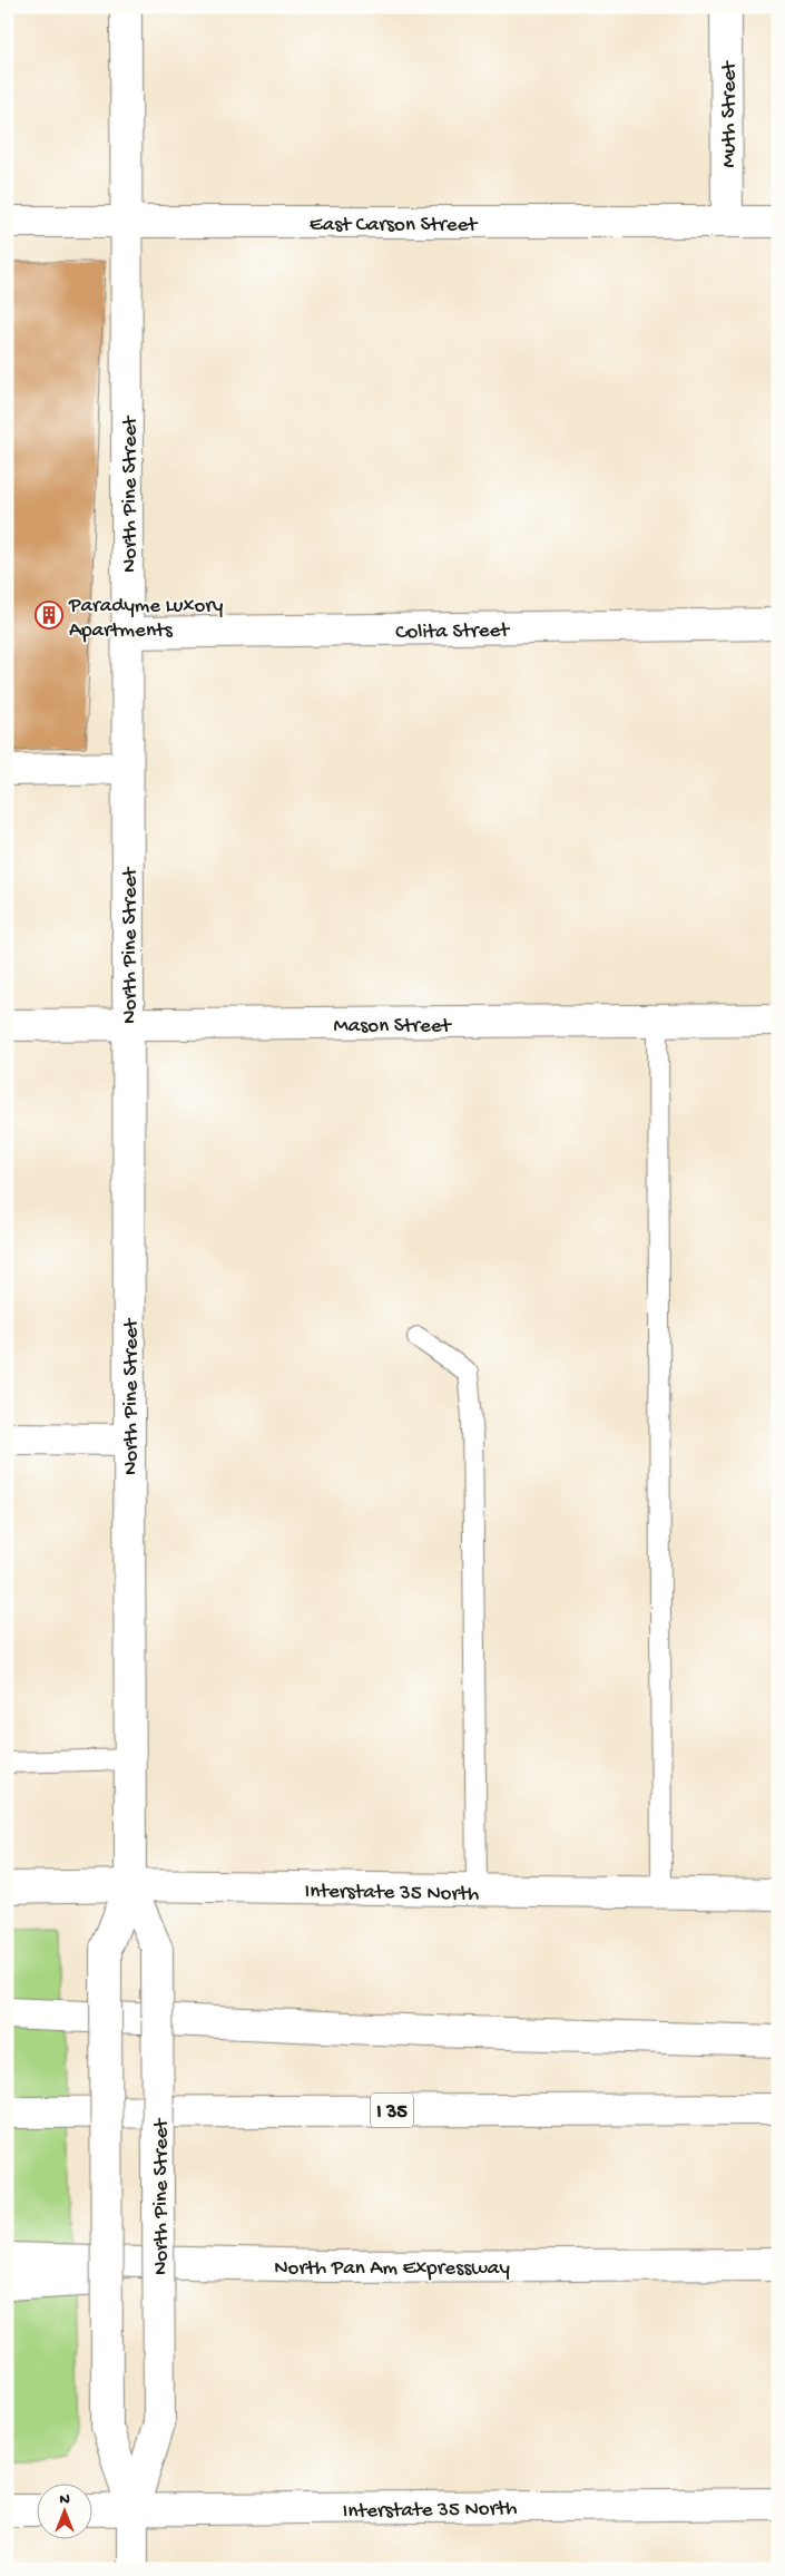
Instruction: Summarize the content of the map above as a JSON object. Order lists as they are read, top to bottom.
{
  "streets": {
    "main road": [
      "Muth Street",
      "East Carson Street",
      "North Pine Street",
      "Colita Street",
      "Mason Street",
      "Interstate 35 North",
      "I 35",
      "North Pan Am Expressway"
    ]
  },
  "crossings": [
    ["Muth Street", "East Carson Street"],
    ["East Carson Street", "North Pine Street"],
    ["North Pine Street", "Colita Street"],
    ["North Pine Street", "Mason Street"],
    ["North Pine Street", "Interstate 35 North"]
  ],
  "places": {
    "building": ["Paradyme Luxory Apartments"]
  },
  "north": "top"
}
